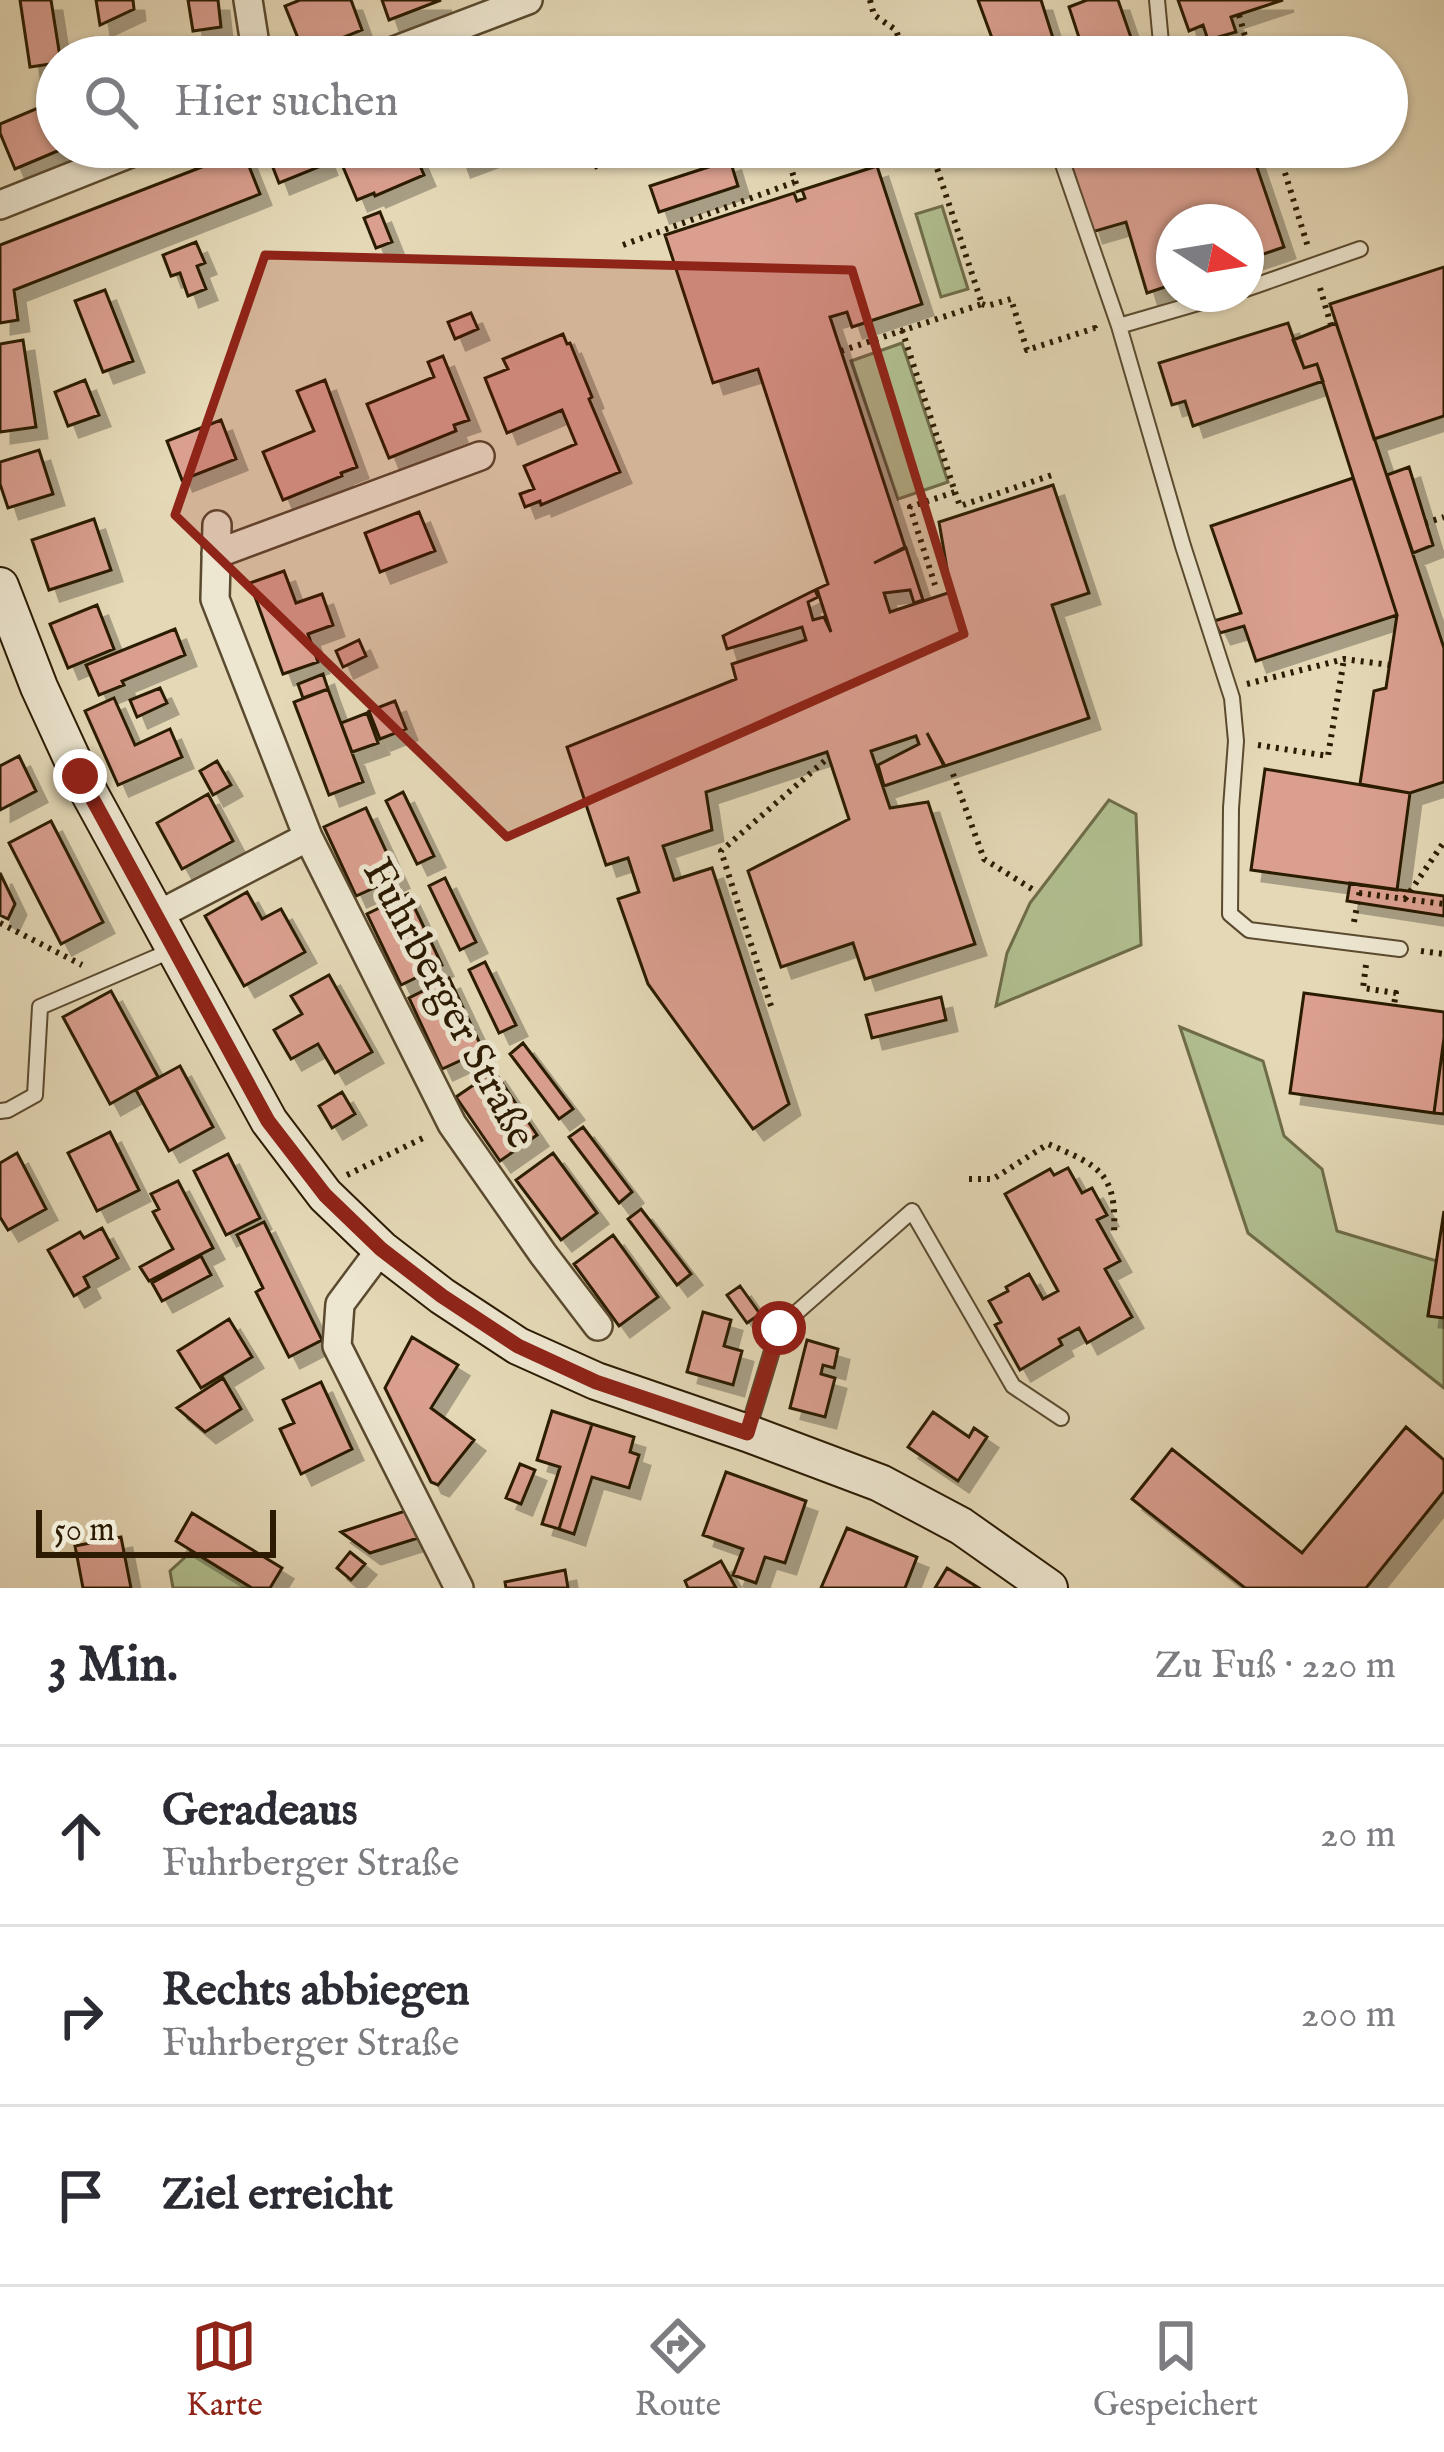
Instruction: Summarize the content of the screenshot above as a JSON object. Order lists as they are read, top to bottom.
{
  "streets": {
    "street": ["Fuhrberger Straße"]
  },
  "scale_bar": "50 m",
  "north": "right",
  "page": {
    "search": "Hier suchen",
    "scale": "50 m",
    "heading": ["3 Min.", "Zu Fuß · 220 m"],
    "list": [
      ["Geradeaus", "Fuhrberger Straße", "20 m"],
      ["Rechts abbiegen", "Fuhrberger Straße", "200 m"],
      "Ziel erreicht"
    ],
    "nav": ["Karte", "Route", "Gespeichert"]
  }
}
